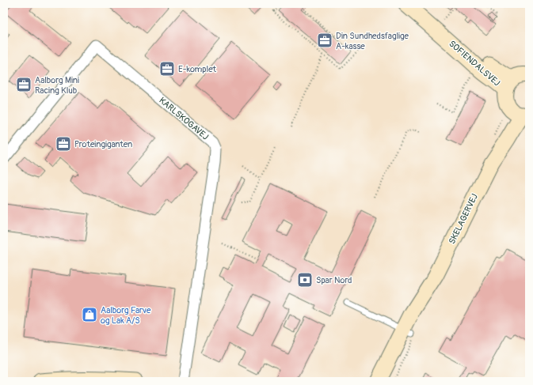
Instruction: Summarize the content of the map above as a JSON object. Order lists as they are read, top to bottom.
{
  "streets": {
    "street": ["SOFIENDALSVEJ", "KARLSKOGAVEJ", "SKELAGERVEJ"]
  },
  "places": {
    "office": [
      "Din Sundhedsfaglige A-kasse",
      "E-komplet",
      "Aalborg Mini Racing Klub",
      "Proteingiganten"
    ],
    "bank": ["Spar Nord"],
    "shop": ["Aalborg Farve og Lak A/S"]
  }
}
